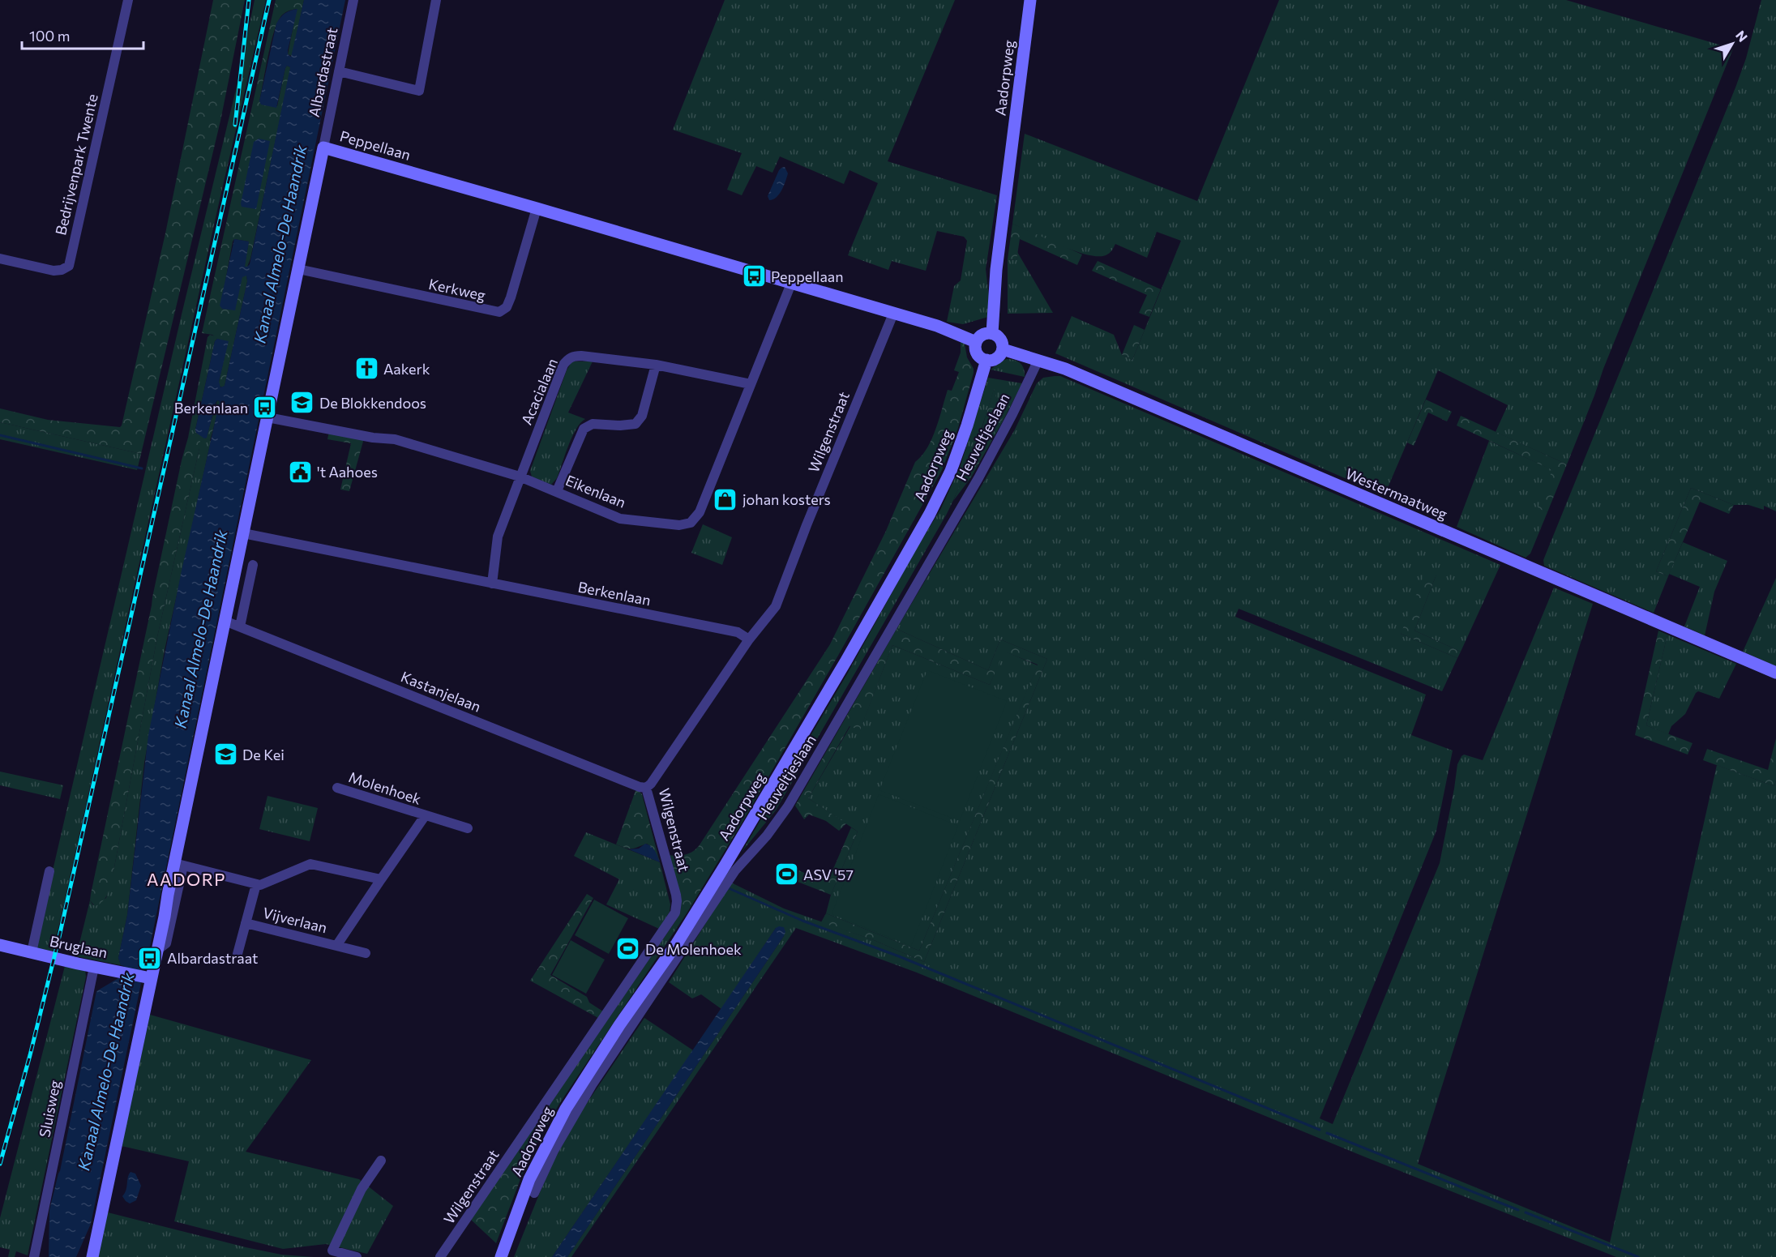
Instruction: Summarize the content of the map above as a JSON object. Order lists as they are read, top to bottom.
{
  "streets": {
    "street": [
      "Albardastraat",
      "Aadorpweg",
      "Peppellaan",
      "Bedrijvenpark Twente",
      "Kerkweg",
      "Acacialaan",
      "Wilgenstraat",
      "Heuveltjeslaan",
      "Eikenlaan",
      "Westermaatweg",
      "Berkenlaan",
      "Kastanjelaan",
      "Molenhoek",
      "Vijverlaan",
      "Bruglaan",
      "Sluisweg"
    ]
  },
  "crossings": [
    ["Albardastraat", "Peppellaan"],
    ["Albardastraat", "Kerkweg"],
    ["Albardastraat", "Eikenlaan"],
    ["Albardastraat", "Berkenlaan"],
    ["Albardastraat", "Kastanjelaan"],
    ["Albardastraat", "Bruglaan"],
    ["Aadorpweg", "Peppellaan"],
    ["Aadorpweg", "Westermaatweg"],
    ["Peppellaan", "Kerkweg"],
    ["Peppellaan", "Wilgenstraat"],
    ["Peppellaan", "Eikenlaan"],
    ["Peppellaan", "Westermaatweg"],
    ["Acacialaan", "Eikenlaan"],
    ["Acacialaan", "Berkenlaan"],
    ["Wilgenstraat", "Berkenlaan"],
    ["Wilgenstraat", "Kastanjelaan"],
    ["Heuveltjeslaan", "Westermaatweg"],
    ["Molenhoek", "Vijverlaan"],
    ["Bruglaan", "Sluisweg"]
  ],
  "districts": ["AADORP"],
  "water": ["Kanaal Almelo-De Haandrik"],
  "places": {
    "bus stop": ["Peppellaan", "Berkenlaan", "Albardastraat"],
    "church": ["Aakerk"],
    "school or university": ["De Blokkendoos", "De Kei"],
    "public building": ["'t Aahoes"],
    "shop": ["johan kosters"],
    "sports": ["ASV '57", "De Molenhoek"]
  },
  "scale_bar": "100 m",
  "north": "top right"
}
